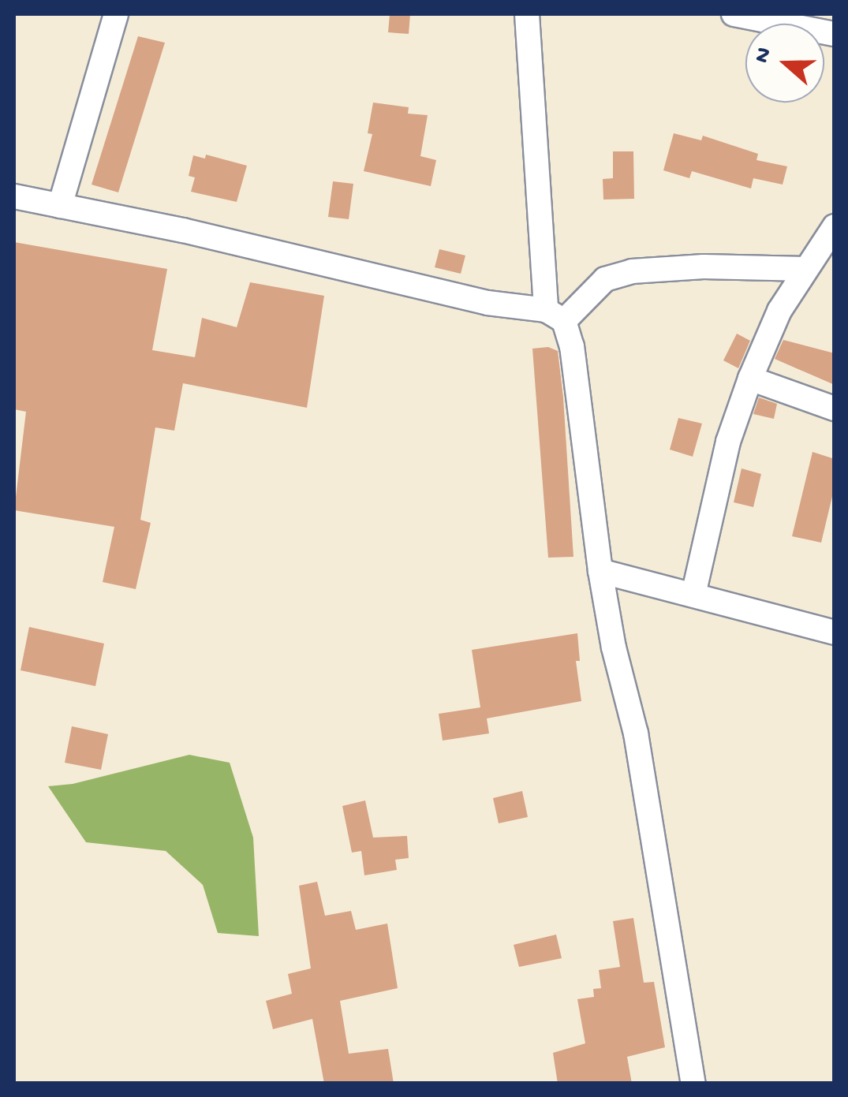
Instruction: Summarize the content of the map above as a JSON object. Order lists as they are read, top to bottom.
{
  "north": "left"
}
